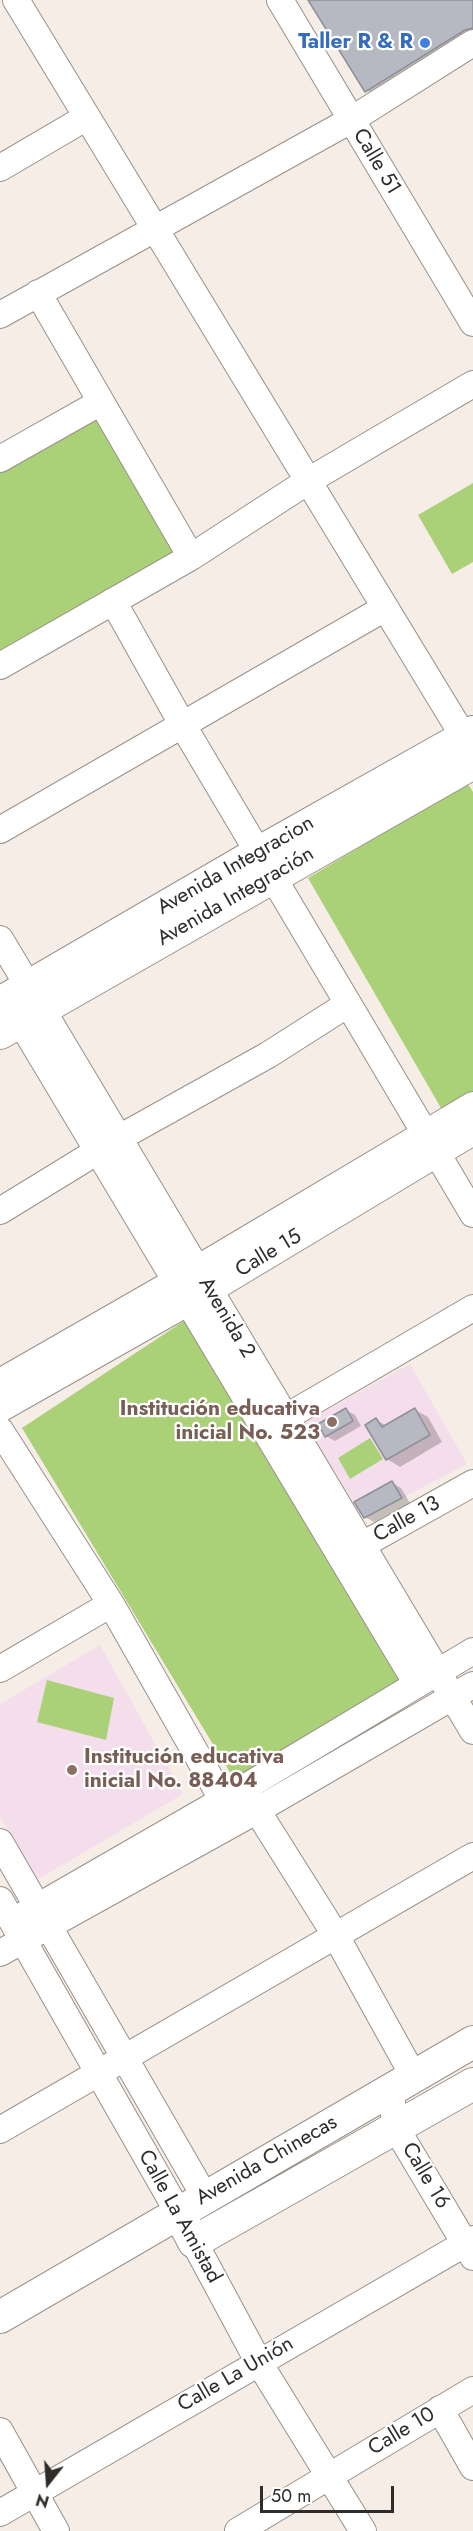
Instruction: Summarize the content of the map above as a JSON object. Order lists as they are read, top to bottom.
{
  "streets": {
    "main road": ["Avenida Integración", "Avenida Chinecas", "Calle La Amistad"],
    "street": [
      "Calle 51",
      "Calle 15",
      "Avenida 2",
      "Calle 13",
      "Calle 16",
      "Calle La Unión",
      "Calle 10"
    ]
  },
  "crossings": [
    ["Avenida Integración", "Avenida 2"],
    ["Calle 15", "Avenida 2"],
    ["Avenida 2", "Calle 13"],
    ["Avenida Chinecas", "Calle 16"],
    ["Avenida Chinecas", "Calle La Amistad"],
    ["Calle 16", "Calle La Unión"],
    ["Calle La Amistad", "Calle La Unión"],
    ["Calle La Amistad", "Calle 10"]
  ],
  "places": ["Taller R & R", "Institución educativa inicial No. 523", "Institución educativa inicial No. 88404"],
  "scale_bar": "50 m",
  "north": "bottom"
}
